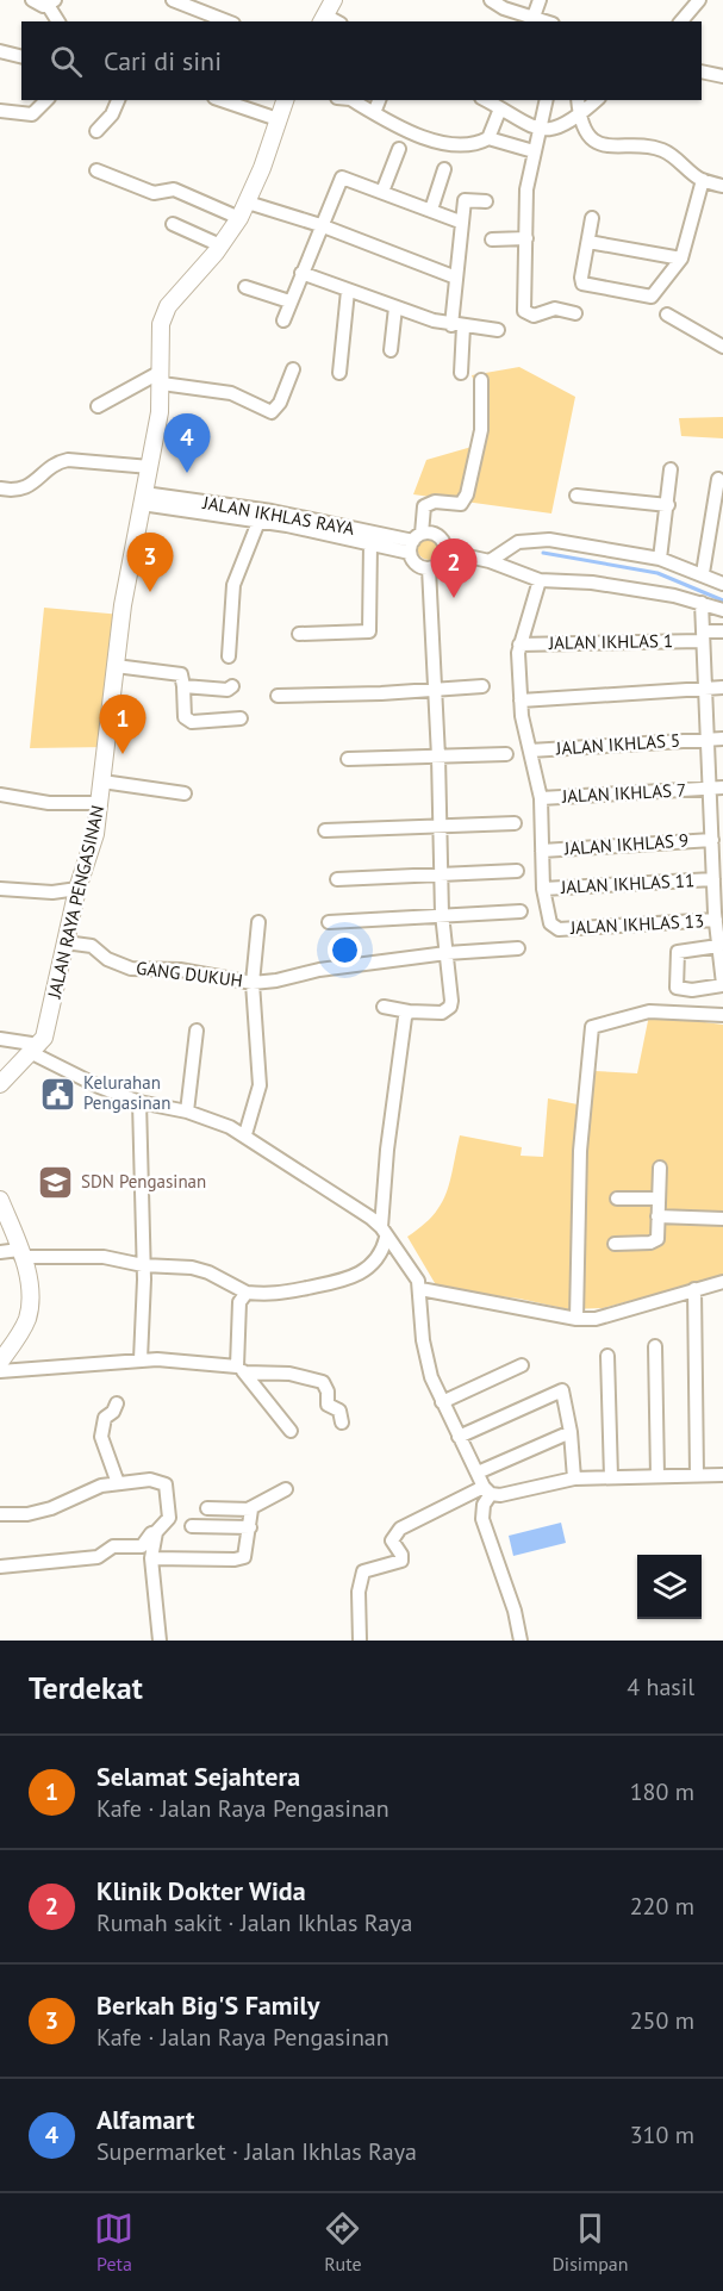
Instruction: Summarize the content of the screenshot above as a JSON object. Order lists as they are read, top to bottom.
{
  "streets": {
    "main road": ["JALAN RAYA PENGASINAN"],
    "street": [
      "JALAN IKHLAS RAYA",
      "JALAN IKHLAS 1",
      "JALAN IKHLAS 5",
      "JALAN IKHLAS 7",
      "JALAN IKHLAS 9",
      "JALAN IKHLAS 11",
      "JALAN IKHLAS 13",
      "GANG DUKUH"
    ]
  },
  "crossings": [
    ["JALAN IKHLAS RAYA", "JALAN RAYA PENGASINAN"],
    ["JALAN IKHLAS 11", "JALAN IKHLAS 13"],
    ["JALAN RAYA PENGASINAN", "GANG DUKUH"]
  ],
  "places": {
    "public building": ["Kelurahan Pengasinan"],
    "school or university": ["SDN Pengasinan"]
  },
  "page": {
    "search": "Cari di sini",
    "pins": [
      "4",
      "3",
      "2",
      "1"
    ],
    "heading": ["Terdekat", "4 hasil"],
    "list": [
      {
        "mark": "1",
        "name": "Selamat Sejahtera",
        "note": "Kafe · Jalan Raya Pengasinan",
        "value": "180 m"
      },
      {
        "mark": "2",
        "name": "Klinik Dokter Wida",
        "note": "Rumah sakit · Jalan Ikhlas Raya",
        "value": "220 m"
      },
      {
        "mark": "3",
        "name": "Berkah Big'S Family",
        "note": "Kafe · Jalan Raya Pengasinan",
        "value": "250 m"
      },
      {
        "mark": "4",
        "name": "Alfamart",
        "note": "Supermarket · Jalan Ikhlas Raya",
        "value": "310 m"
      }
    ],
    "nav": ["Peta", "Rute", "Disimpan"]
  }
}
